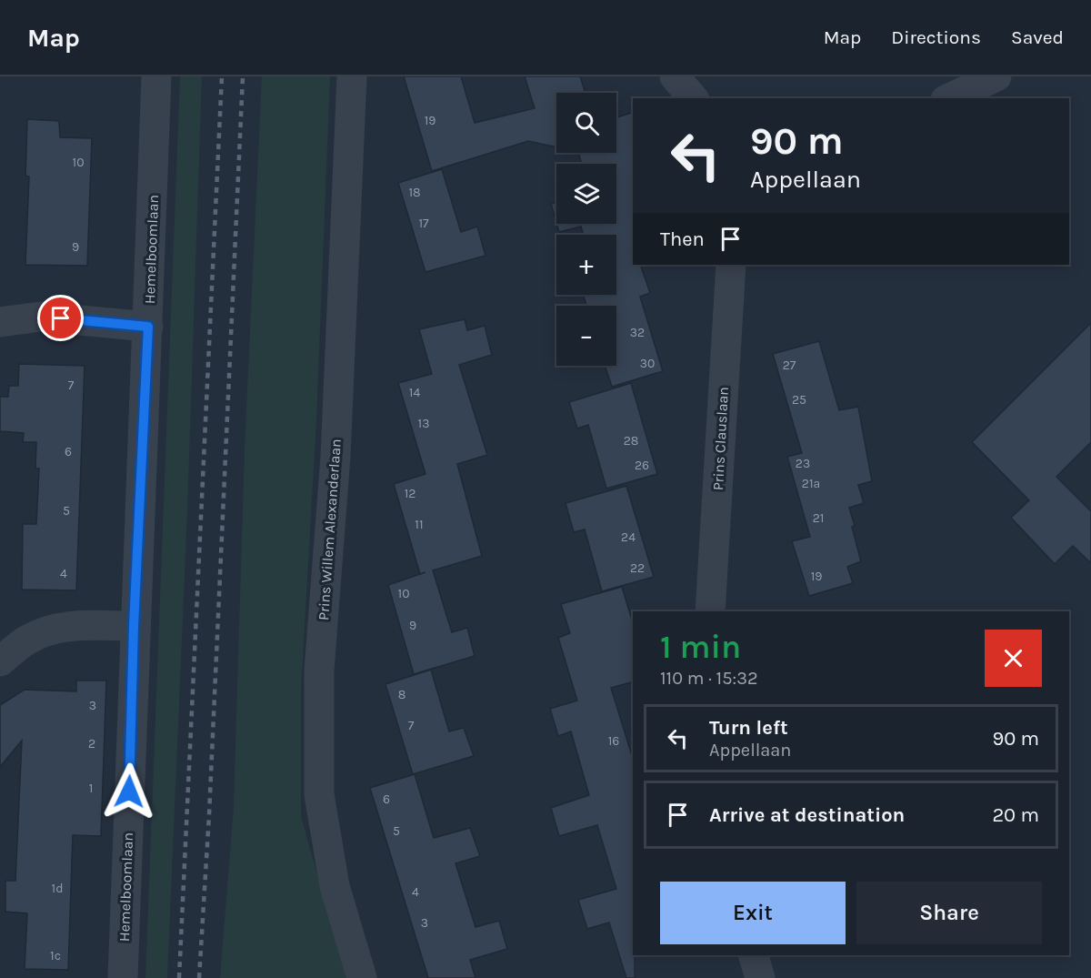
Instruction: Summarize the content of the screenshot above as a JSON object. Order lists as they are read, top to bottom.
{
  "streets": {
    "street": ["Hemelboomlaan", "Prins Clauslaan", "Prins Willem Alexanderlaan"]
  },
  "house_numbers": [
    "19",
    "10",
    "18",
    "17",
    "9",
    "32",
    "30",
    "27",
    "7",
    "14",
    "25",
    "13",
    "28",
    "6",
    "23",
    "26",
    "21a",
    "12",
    "5",
    "21",
    "11",
    "24",
    "22",
    "4",
    "19",
    "10",
    "9",
    "8",
    "3",
    "7",
    "16",
    "2",
    "1",
    "6",
    "5",
    "1d",
    "4",
    "3",
    "1c"
  ],
  "page": {
    "header": "Map",
    "nav": ["Map", "Directions", "Saved"],
    "map_buttons": ["+", "−"],
    "turn": ["90 m", "Appellaan"],
    "then": "Then",
    "heading": ["1 min", "110 m · 15:32"],
    "list": [
      {
        "name": "Turn left",
        "note": "Appellaan",
        "value": "90 m"
      },
      {
        "name": "Arrive at destination",
        "value": "20 m"
      }
    ],
    "buttons": ["Exit", "Share"]
  }
}
